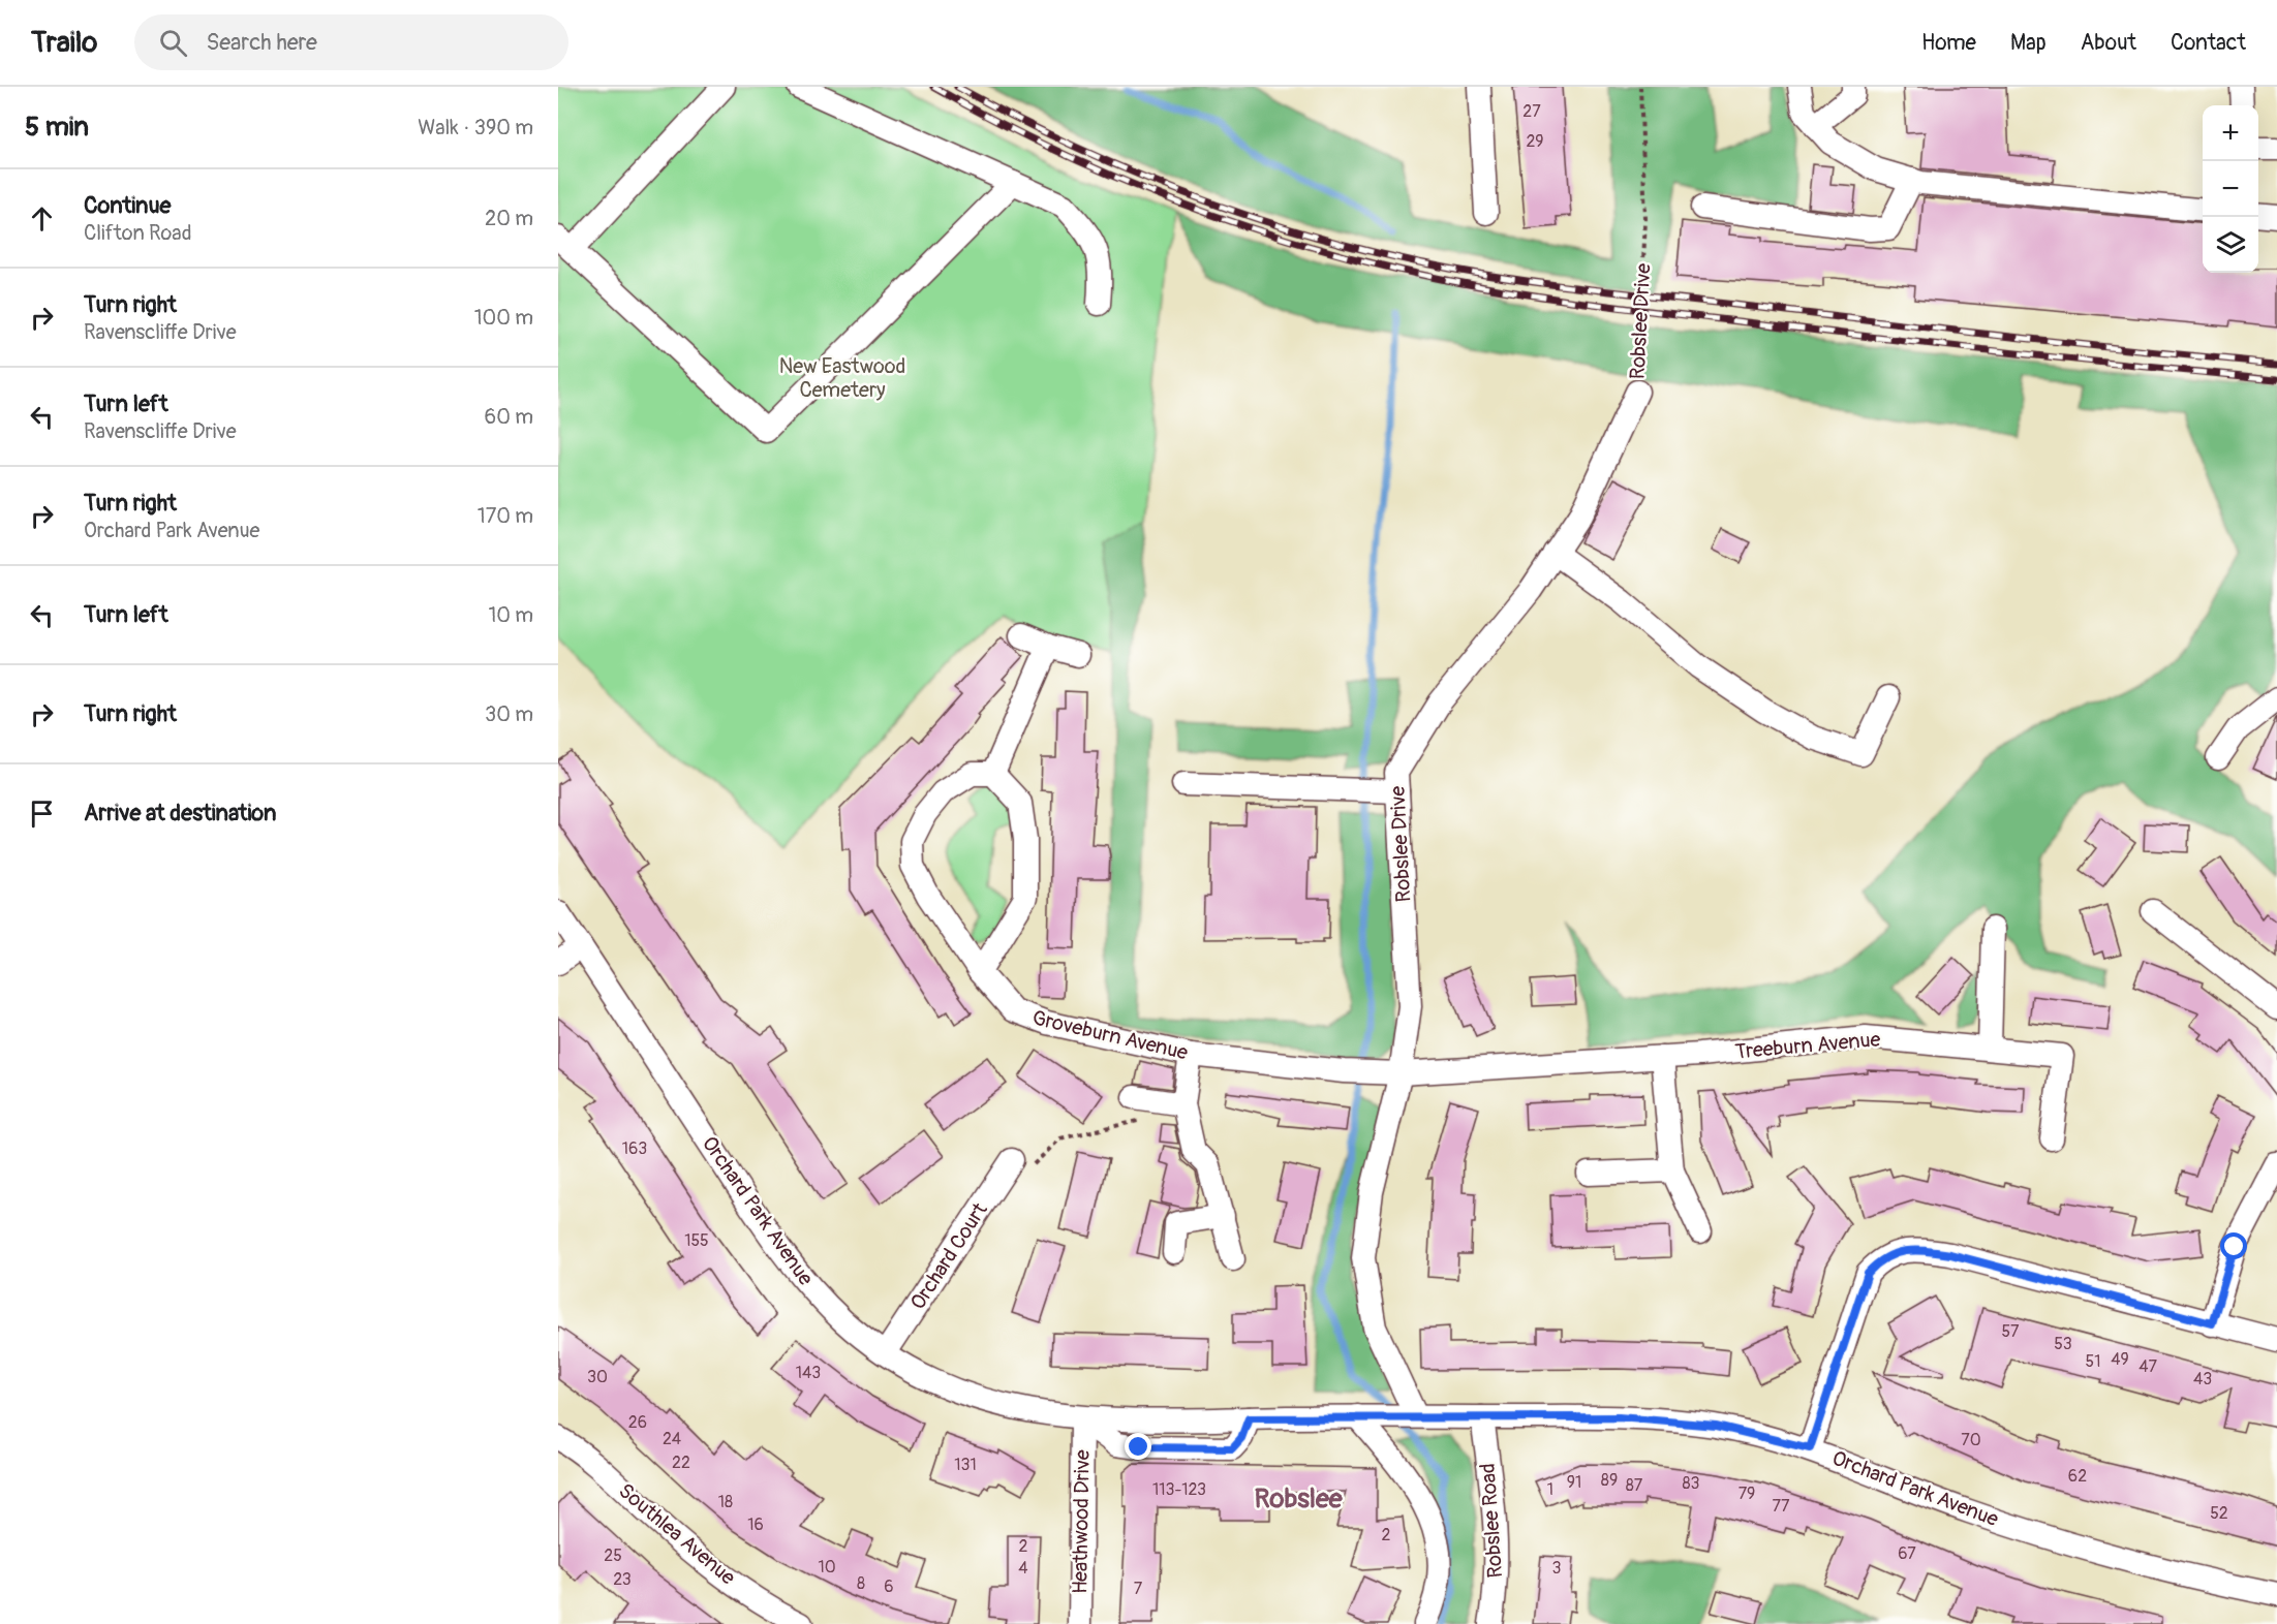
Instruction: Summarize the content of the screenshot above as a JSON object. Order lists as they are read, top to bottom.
{
  "streets": {
    "street": [
      "Robslee Drive",
      "Groveburn Avenue",
      "Treeburn Avenue",
      "Orchard Park Avenue",
      "Orchard Court",
      "Robslee Road",
      "Heathwood Drive",
      "Southlea Avenue"
    ]
  },
  "crossings": [
    ["Robslee Drive", "Groveburn Avenue"],
    ["Robslee Drive", "Treeburn Avenue"],
    ["Robslee Drive", "Orchard Park Avenue"],
    ["Groveburn Avenue", "Treeburn Avenue"],
    ["Orchard Park Avenue", "Orchard Court"],
    ["Orchard Park Avenue", "Robslee Road"],
    ["Orchard Park Avenue", "Heathwood Drive"]
  ],
  "districts": ["Robslee"],
  "parks": ["New Eastwood Cemetery"],
  "house_numbers": [
    "27",
    "29",
    "163",
    "155",
    "57",
    "53",
    "49",
    "51",
    "47",
    "143",
    "30",
    "43",
    "26",
    "24",
    "70",
    "22",
    "131",
    "62",
    "89",
    "91",
    "83",
    "87",
    "113-123",
    "1",
    "79",
    "18",
    "77",
    "52",
    "16",
    "2",
    "2",
    "67",
    "25",
    "10",
    "4",
    "3",
    "23",
    "8",
    "6",
    "7"
  ],
  "page": {
    "header": "Trailo",
    "search": "Search here",
    "nav": [
      "Home",
      "Map",
      "About",
      "Contact"
    ],
    "heading": ["5 min", "Walk · 390 m"],
    "map_buttons": ["+", "−"],
    "list": [
      ["Continue", "Clifton Road", "20 m"],
      ["Turn right", "Ravenscliffe Drive", "100 m"],
      ["Turn left", "Ravenscliffe Drive", "60 m"],
      ["Turn right", "Orchard Park Avenue", "170 m"],
      ["Turn left", "10 m"],
      ["Turn right", "30 m"],
      "Arrive at destination"
    ]
  }
}
